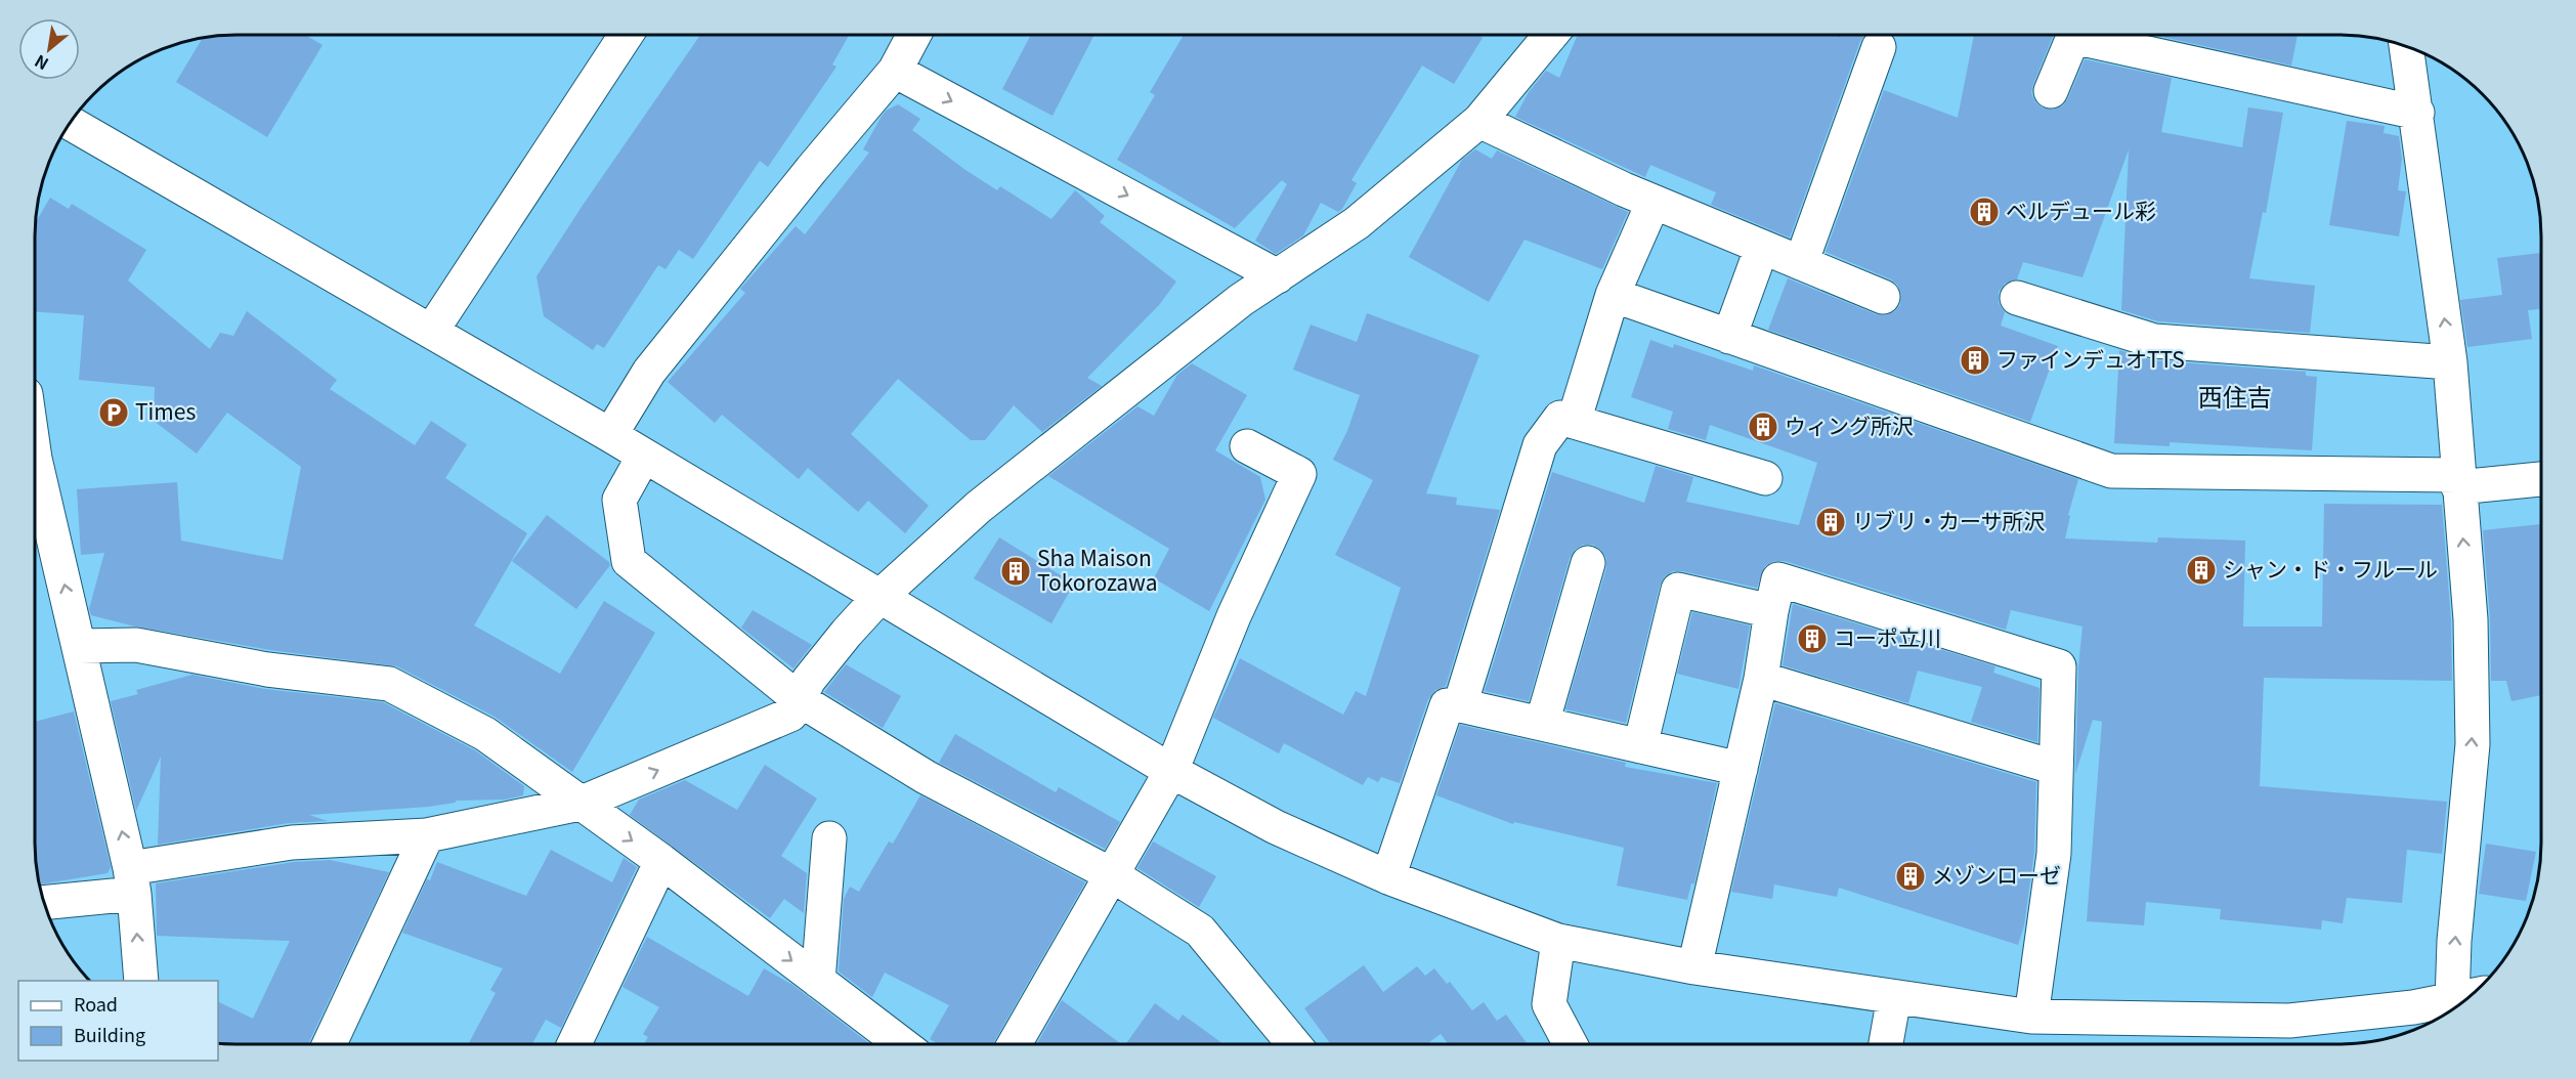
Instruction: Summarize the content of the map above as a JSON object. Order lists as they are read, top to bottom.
{
  "districts": ["西住吉"],
  "places": {
    "building": [
      "ベルデュール彩",
      "ファインデュオTTS",
      "ウィング所沢",
      "リブリ・カーサ所沢",
      "シャン・ド・フルール",
      "Sha Maison Tokorozawa",
      "コーポ立川",
      "メゾンローゼ"
    ],
    "parking": ["Times"]
  },
  "legend": ["Road", "Building"],
  "north": "bottom left"
}
